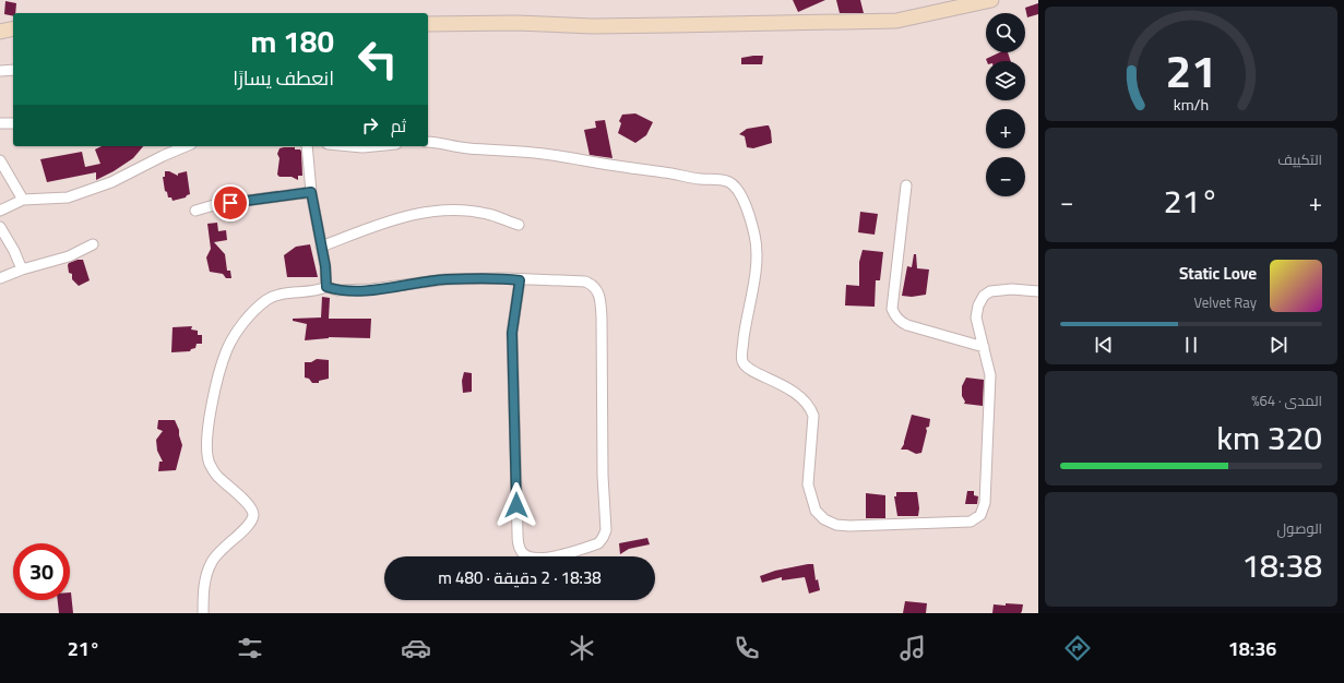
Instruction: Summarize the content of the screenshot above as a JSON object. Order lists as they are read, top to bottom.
{
  "page": {
    "map_buttons": ["+", "−"],
    "turn": ["180 m", "انعطف يسارًا"],
    "then": "ثم",
    "tile": [
      "التكييف",
      ["المدى · 64%", "320 km"],
      ["الوصول", "18:38"]
    ],
    "heat": ["−", "21°", "+"],
    "song": ["Static Love", "Velvet Ray"],
    "limit": "30",
    "trip": "18:38 · 2 دقيقة · 480 m",
    "tabs": ["18:36", "21°"],
    "gauge": ["21", "km/h"]
  }
}
